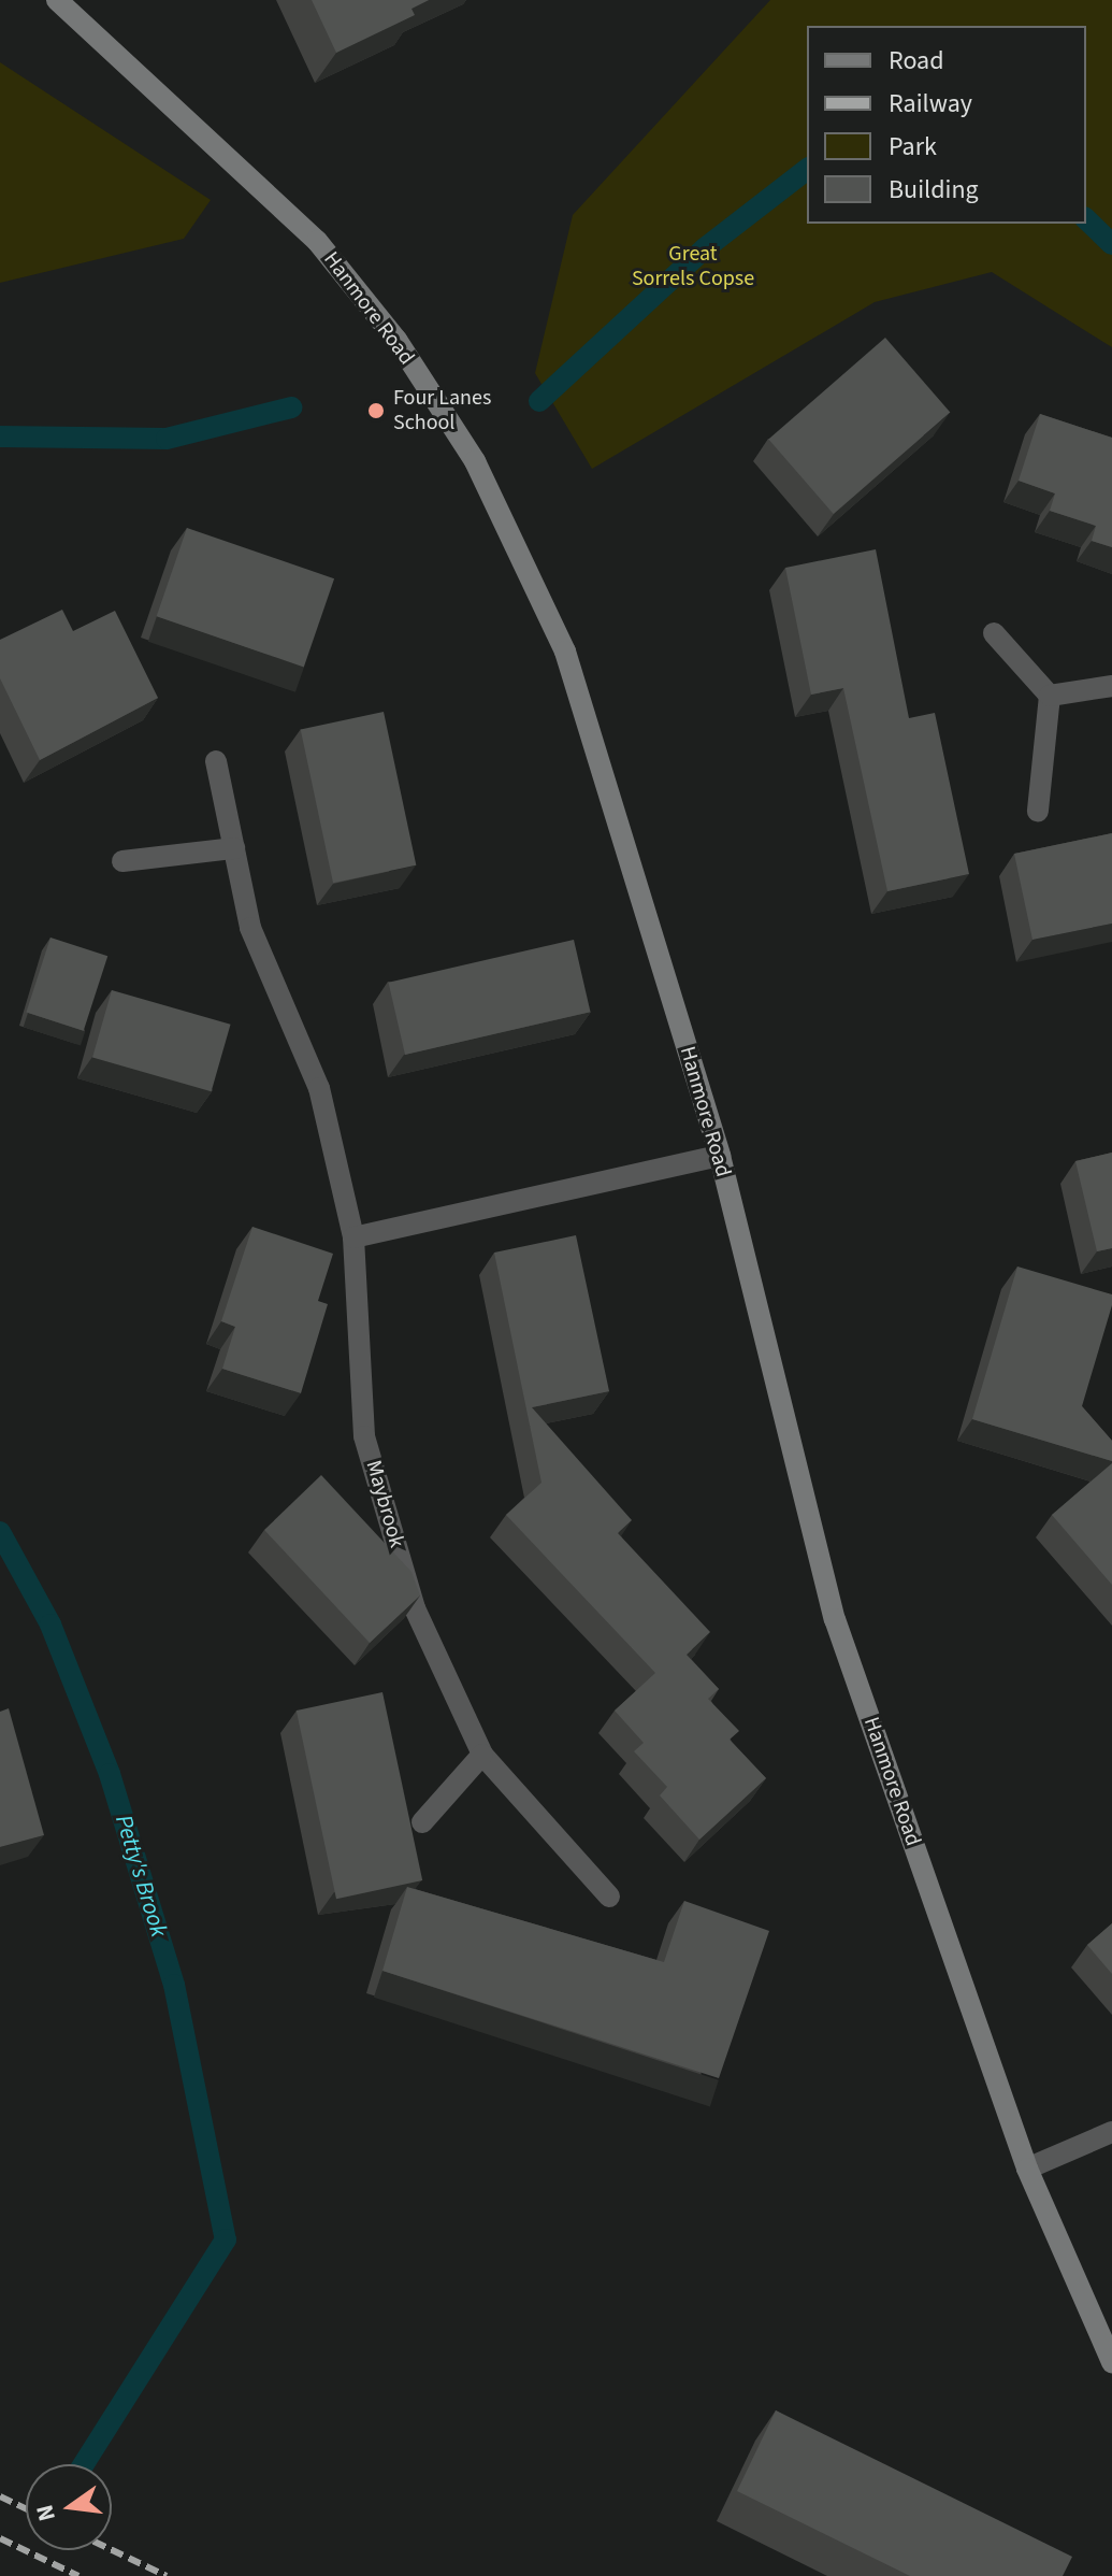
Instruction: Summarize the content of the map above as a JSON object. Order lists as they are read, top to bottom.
{
  "streets": {
    "street": ["Hanmore Road", "Maybrook"]
  },
  "water": ["Petty's Brook"],
  "parks": ["Great Sorrels Copse"],
  "places": ["Four Lanes School"],
  "legend": [
    "Road",
    "Railway",
    "Park",
    "Building"
  ],
  "north": "left"
}
